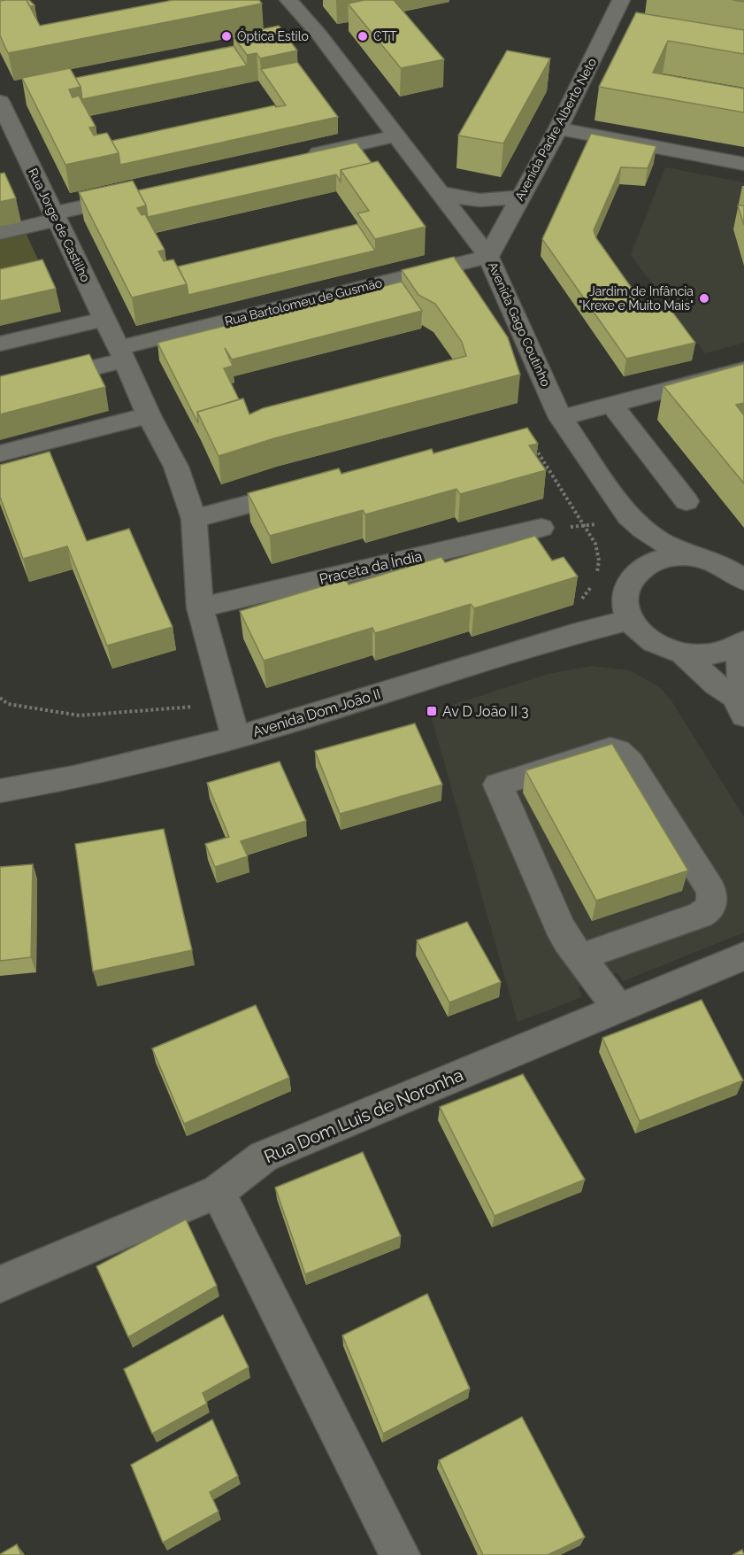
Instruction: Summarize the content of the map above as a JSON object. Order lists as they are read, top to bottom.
{
  "streets": {
    "street": [
      "Avenida Padre Alberto Neto",
      "Rua Jorge de Castilho",
      "Rua Bartolomeu de Gusmão",
      "Avenida Gago Coutinho",
      "Praceta da Índia",
      "Avenida Dom João II",
      "Rua Dom Luis de Noronha"
    ]
  },
  "crossings": [
    ["Avenida Padre Alberto Neto", "Rua Bartolomeu de Gusmão"],
    ["Avenida Padre Alberto Neto", "Avenida Gago Coutinho"],
    ["Rua Jorge de Castilho", "Rua Bartolomeu de Gusmão"],
    ["Rua Bartolomeu de Gusmão", "Avenida Gago Coutinho"]
  ],
  "places": {
    "other": ["Óptica Estilo", "CTT", "Jardim de Infância \"Krexe e Muito Mais\""],
    "transit": ["Av D João II 3"]
  }
}
